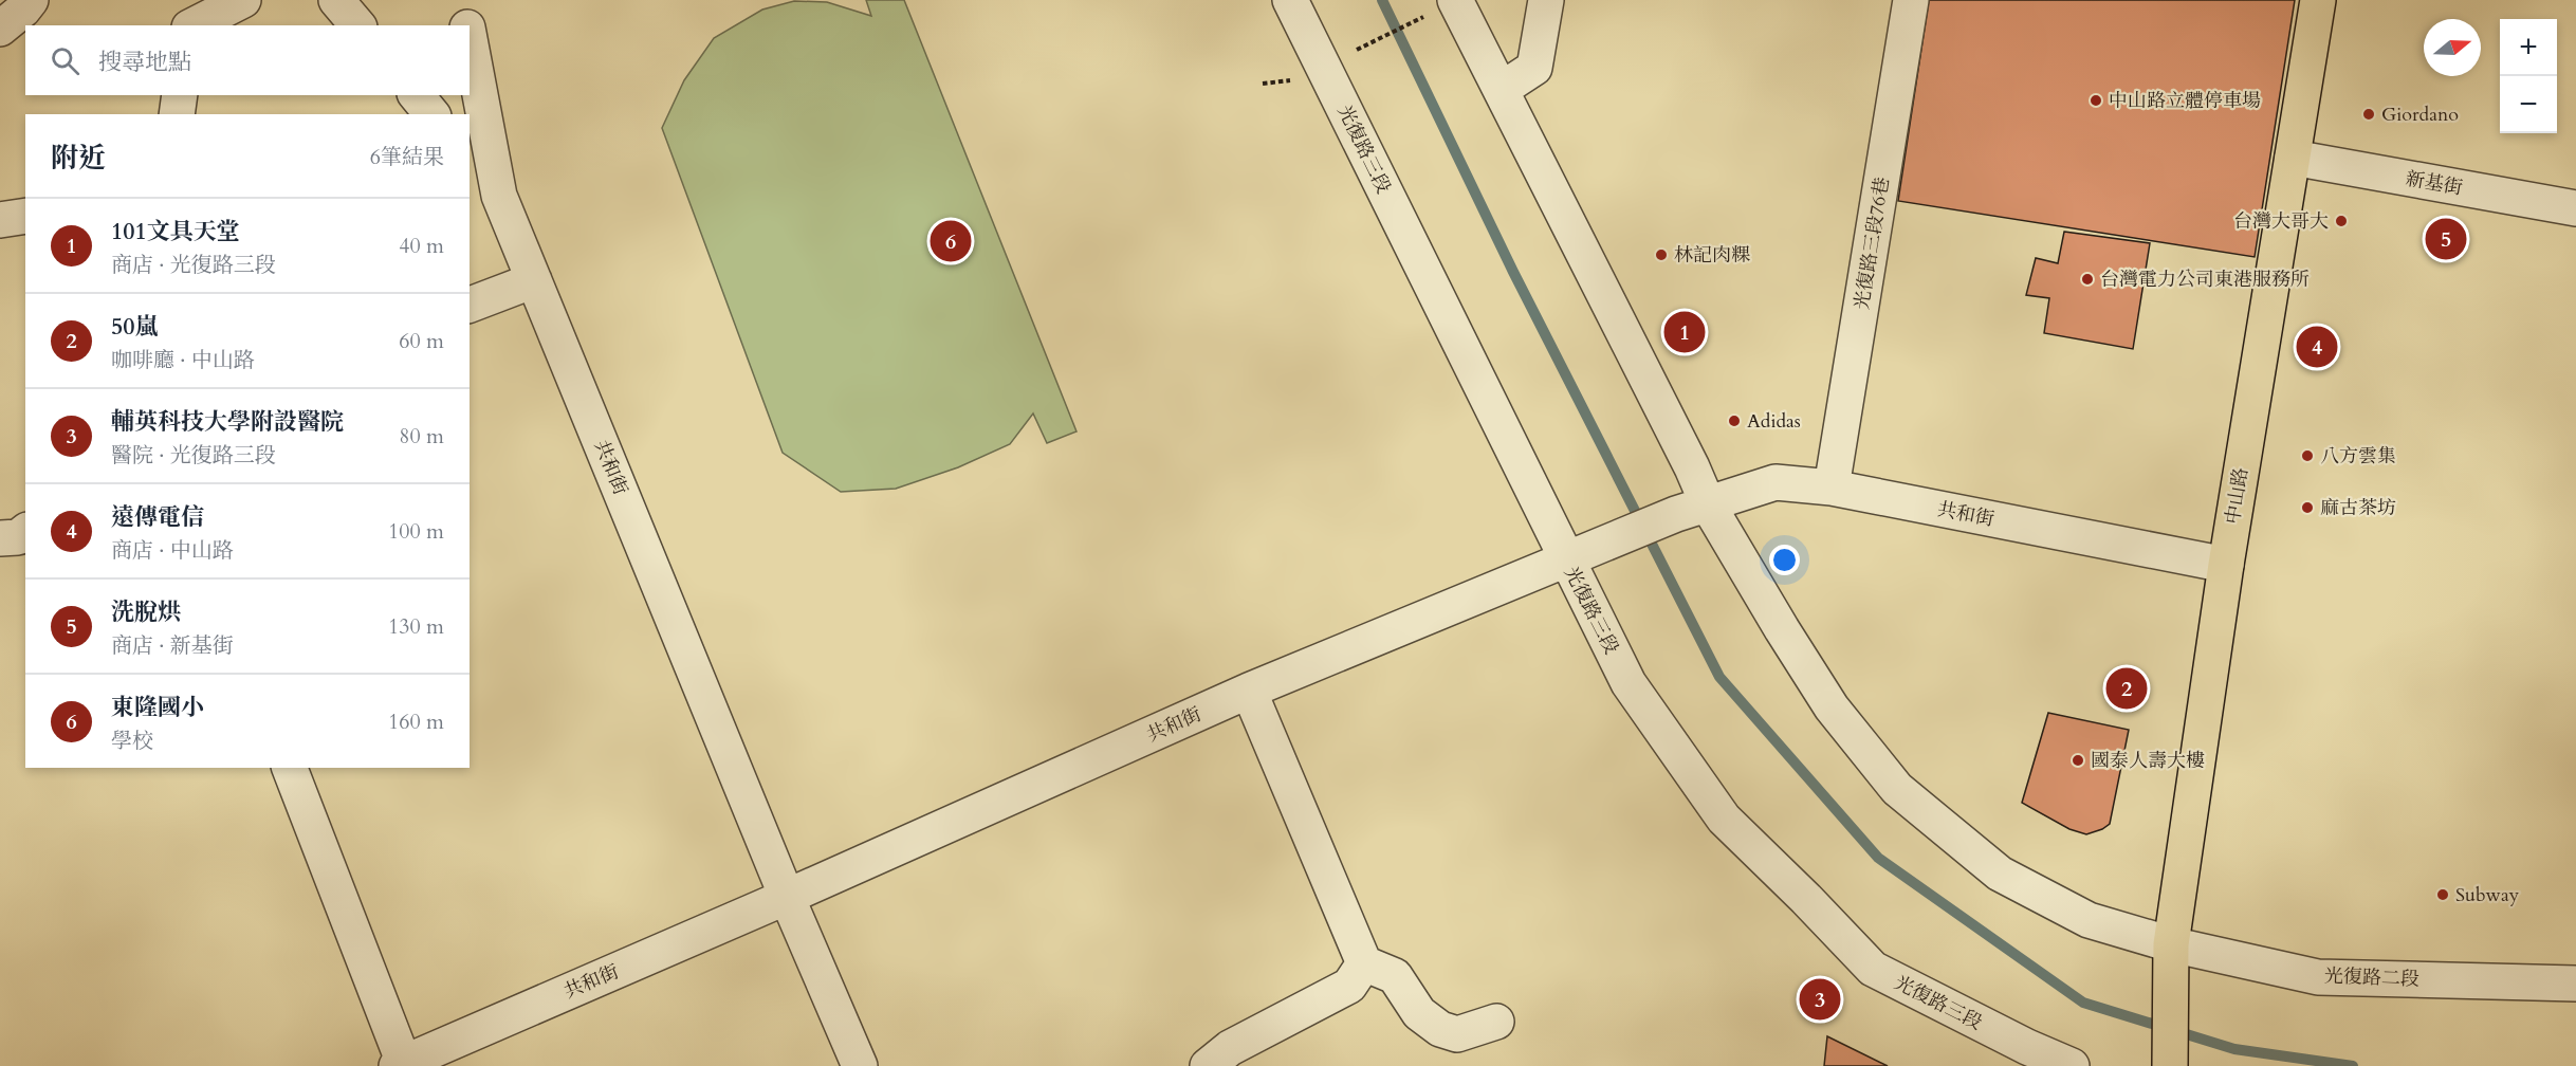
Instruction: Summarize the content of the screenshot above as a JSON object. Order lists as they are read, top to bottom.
{
  "streets": {
    "main road": ["中山路"],
    "street": [
      "光復路三段",
      "新基街",
      "光復路三段76巷",
      "共和街",
      "光復路二段"
    ]
  },
  "crossings": [
    ["光復路三段", "共和街"],
    ["新基街", "中山路"],
    ["光復路三段76巷", "共和街"],
    ["共和街", "中山路"],
    ["中山路", "光復路二段"]
  ],
  "places": [
    "中山路立體停車場",
    "Giordano",
    "台灣大哥大",
    "林記肉粿",
    "台灣電力公司東港服務所",
    "Adidas",
    "八方雲集",
    "麻古茶坊",
    "國泰人壽大樓",
    "Subway"
  ],
  "north": "right",
  "page": {
    "map_buttons": ["+", "−"],
    "search": "搜尋地點",
    "heading": ["附近", "6筆結果"],
    "list": [
      {
        "mark": "1",
        "name": "101文具天堂",
        "note": "商店 · 光復路三段",
        "value": "40 m"
      },
      {
        "mark": "2",
        "name": "50嵐",
        "note": "咖啡廳 · 中山路",
        "value": "60 m"
      },
      {
        "mark": "3",
        "name": "輔英科技大學附設醫院",
        "note": "醫院 · 光復路三段",
        "value": "80 m"
      },
      {
        "mark": "4",
        "name": "遠傳電信",
        "note": "商店 · 中山路",
        "value": "100 m"
      },
      {
        "mark": "5",
        "name": "洗脫烘",
        "note": "商店 · 新基街",
        "value": "130 m"
      },
      {
        "mark": "6",
        "name": "東隆國小",
        "note": "學校",
        "value": "160 m"
      }
    ],
    "pins": [
      "5",
      "6",
      "1",
      "4",
      "2",
      "3"
    ]
  }
}
